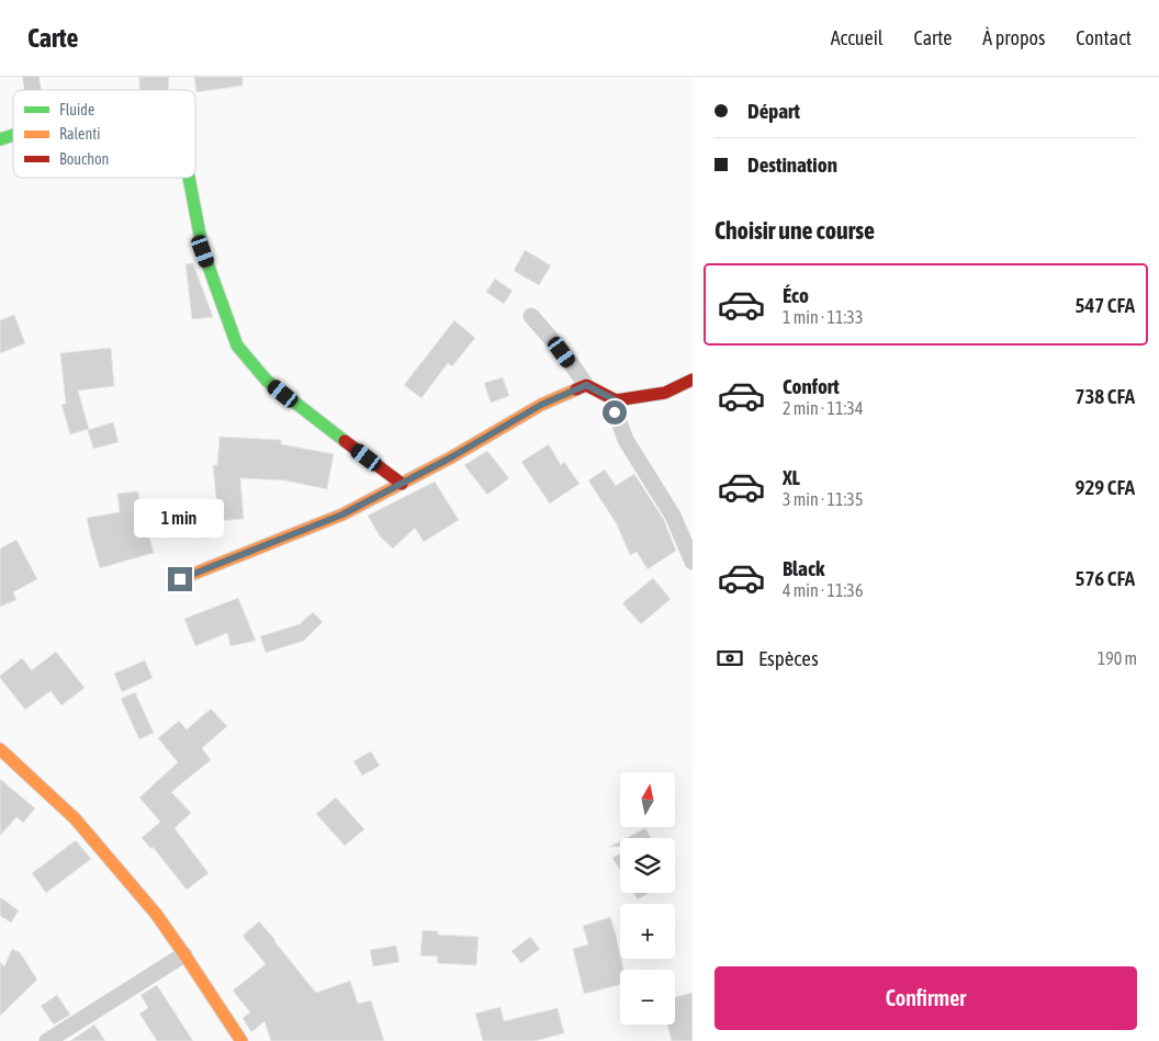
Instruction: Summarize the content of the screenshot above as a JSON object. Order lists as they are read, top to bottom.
{
  "legend": ["Fluide", "Ralenti", "Bouchon"],
  "north": "top",
  "page": {
    "header": "Carte",
    "nav": [
      "Accueil",
      "Carte",
      "À propos",
      "Contact"
    ],
    "banner": ["Départ", "Destination"],
    "heading": "Choisir une course",
    "list": [
      {
        "name": "Éco",
        "note": "1 min · 11:33",
        "value": "547 CFA"
      },
      {
        "name": "Confort",
        "note": "2 min · 11:34",
        "value": "738 CFA"
      },
      {
        "name": "XL",
        "note": "3 min · 11:35",
        "value": "929 CFA"
      },
      {
        "name": "Black",
        "note": "4 min · 11:36",
        "value": "576 CFA"
      }
    ],
    "bubble": "1 min",
    "pay": ["Espèces", "190 m"],
    "map_buttons": ["+", "−"],
    "buttons": "Confirmer"
  }
}
